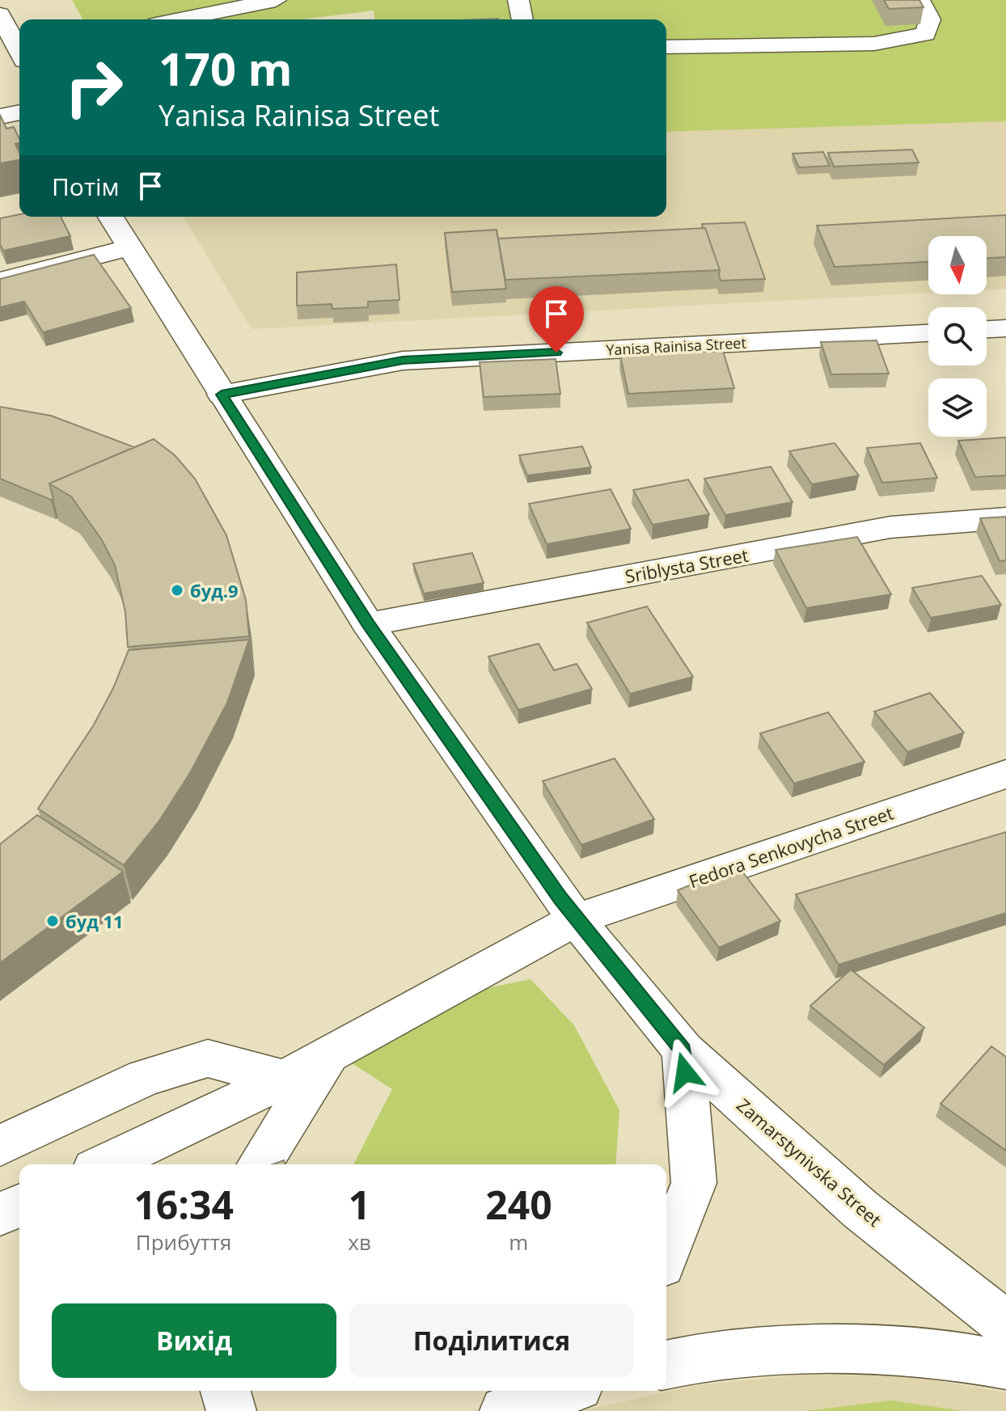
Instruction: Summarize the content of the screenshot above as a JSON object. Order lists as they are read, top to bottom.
{
  "streets": {
    "main road": [
      "Yanisa Rainisa Street",
      "Sriblysta Street",
      "Fedora Senkovycha Street",
      "Zamarstynivska Street"
    ]
  },
  "crossings": [
    ["Yanisa Rainisa Street", "Zamarstynivska Street"],
    ["Sriblysta Street", "Zamarstynivska Street"],
    ["Fedora Senkovycha Street", "Zamarstynivska Street"]
  ],
  "places": ["буд.9", "буд 11"],
  "north": "bottom",
  "page": {
    "turn": ["170 m", "Yanisa Rainisa Street"],
    "then": "Потім",
    "eta": [
      "16:34",
      "Прибуття",
      "1",
      "хв",
      "240",
      "m"
    ],
    "buttons": ["Вихід", "Поділитися"]
  }
}
